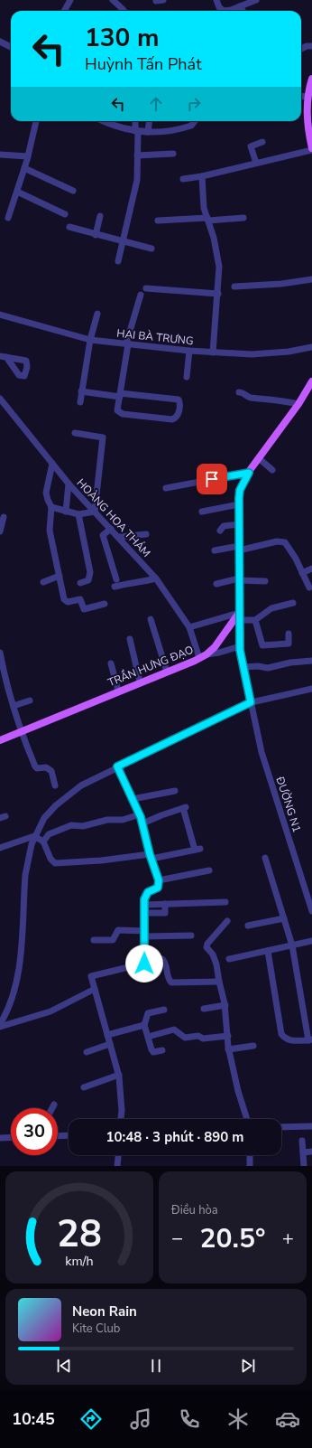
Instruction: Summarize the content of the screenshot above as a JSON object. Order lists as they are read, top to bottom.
{
  "streets": {
    "main road": ["TRẦN HƯNG ĐẠO"],
    "street": ["HAI BÀ TRƯNG", "HOÀNG HOA THÁM", "ĐƯỜNG N1"]
  },
  "crossings": [
    ["HOÀNG HOA THÁM", "TRẦN HƯNG ĐẠO"],
    ["TRẦN HƯNG ĐẠO", "ĐƯỜNG N1"]
  ],
  "page": {
    "turn": ["130 m", "Huỳnh Tấn Phát"],
    "limit": "30",
    "trip": "10:48 · 3 phút · 890 m",
    "tile": "Điều hòa",
    "heat": ["−", "20.5°", "+"],
    "song": ["Neon Rain", "Kite Club"],
    "tabs": "10:45",
    "gauge": ["28", "km/h"]
  }
}
